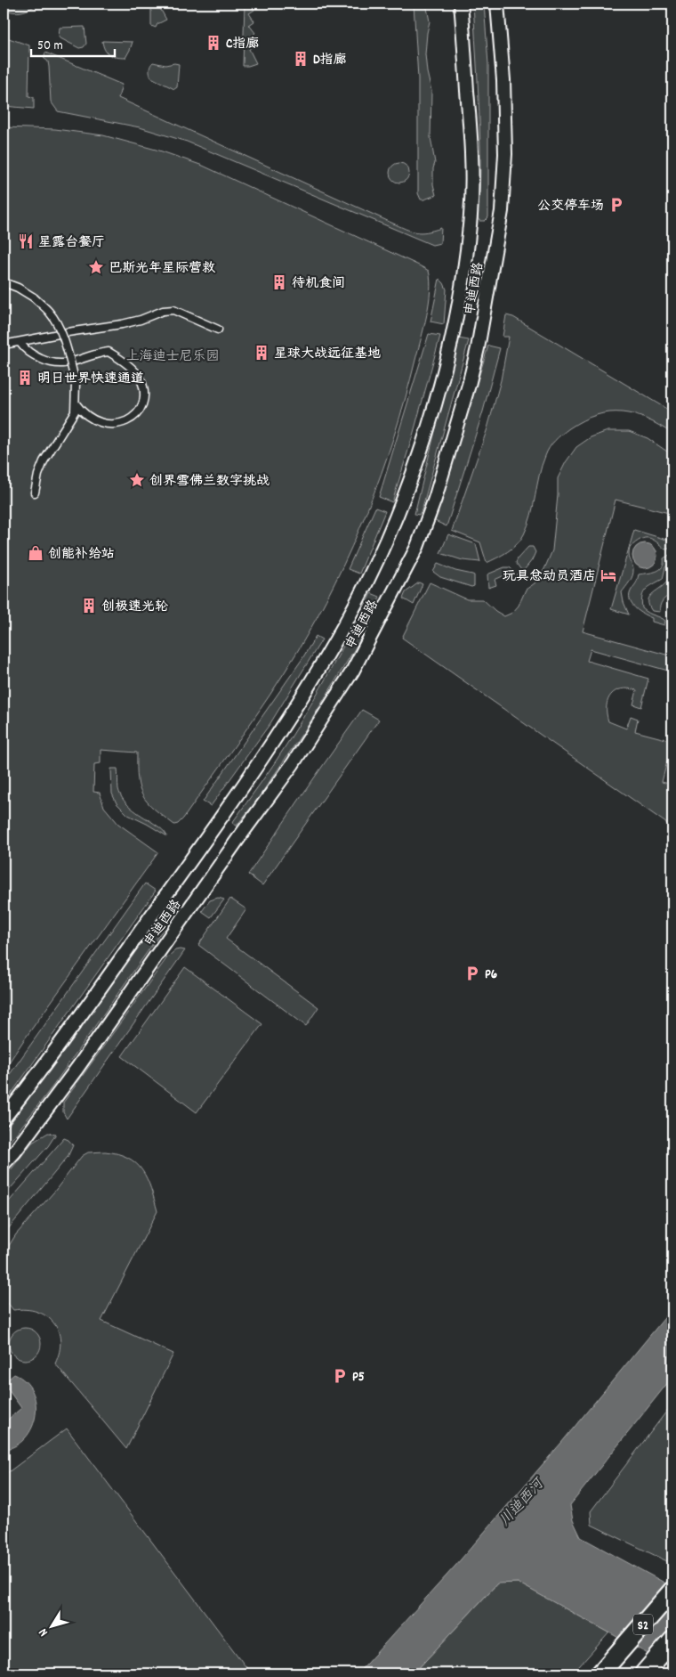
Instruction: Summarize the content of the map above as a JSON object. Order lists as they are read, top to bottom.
{
  "streets": {
    "highway": ["S2"],
    "street": ["申迪西路"]
  },
  "water": ["川迪西河"],
  "parks": ["上海迪士尼乐园"],
  "places": {
    "building": [
      "C指廊",
      "D指廊",
      "待机食间",
      "星球大战远征基地",
      "明日世界快速通道",
      "创极速光轮"
    ],
    "parking": ["公交停车场", "P6", "P5"],
    "restaurant": ["星露台餐厅"],
    "place": ["巴斯光年星际营救", "创界雪佛兰数字挑战"],
    "shop": ["创能补给站"],
    "hotel": ["玩具总动员酒店"]
  },
  "scale_bar": "50 m",
  "north": "bottom left"
}
